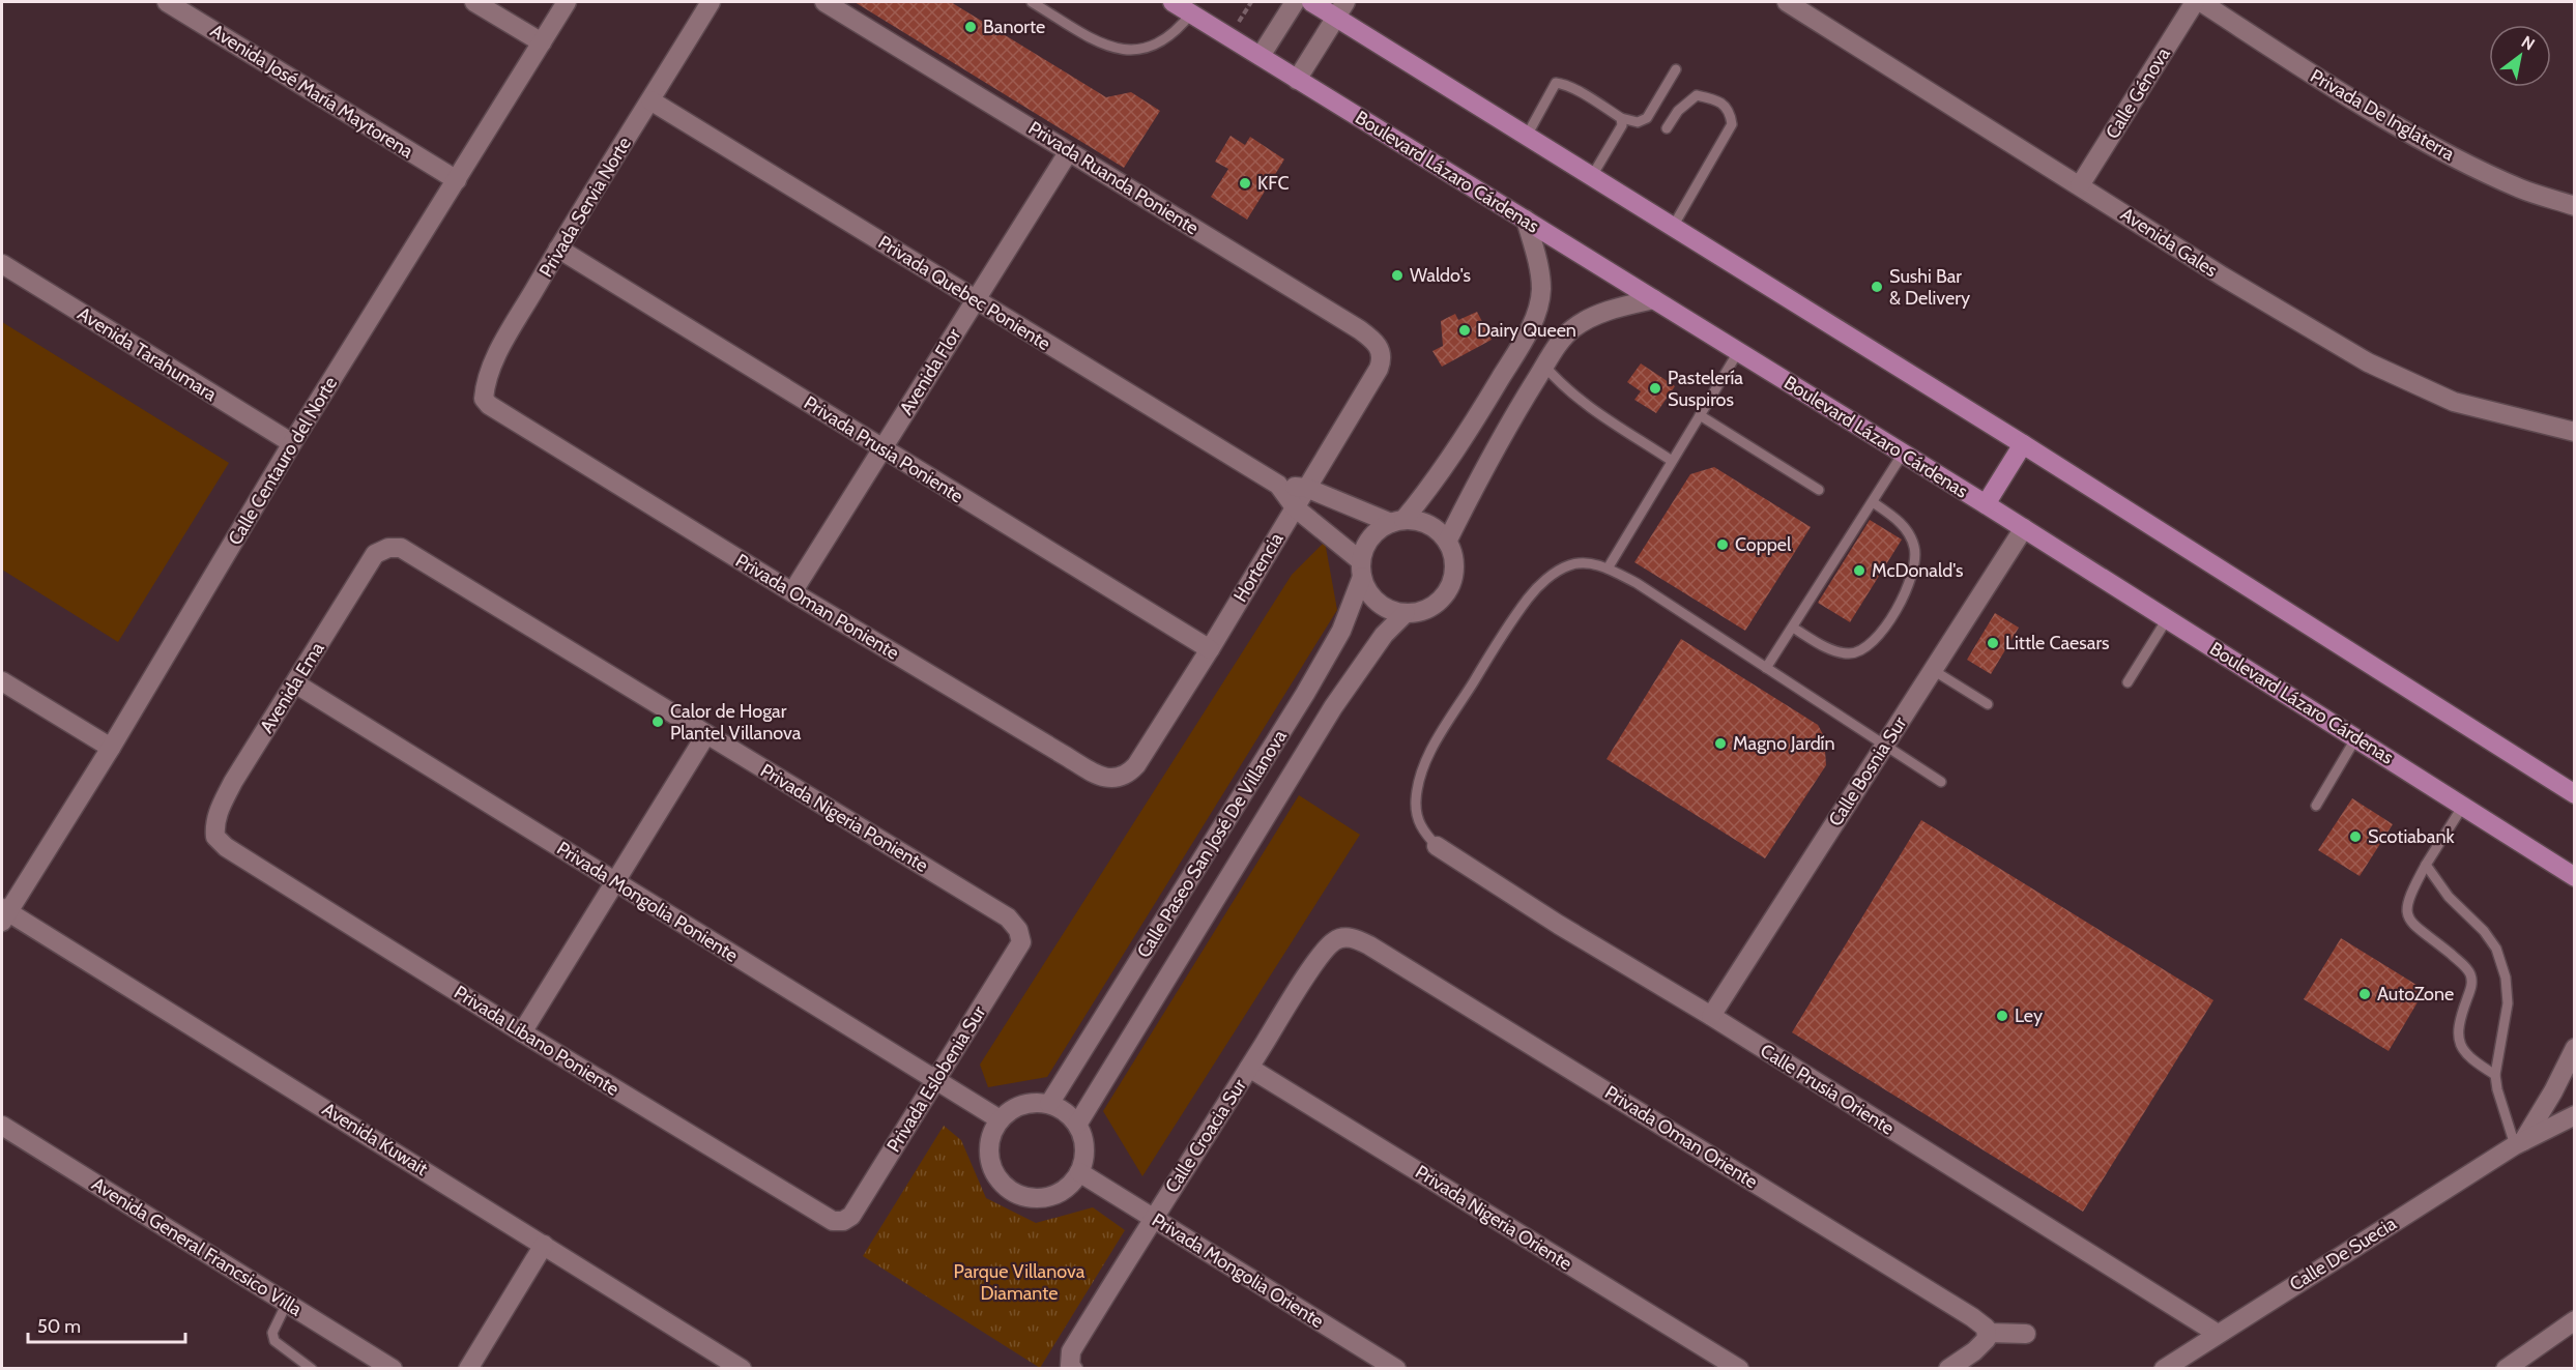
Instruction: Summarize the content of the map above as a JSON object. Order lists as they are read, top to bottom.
{
  "streets": {
    "main road": ["Boulevard Lázaro Cárdenas"],
    "street": [
      "Avenida José María Maytorena",
      "Calle Génova",
      "Privada De Inglaterra",
      "Privada Ruanda Poniente",
      "Privada Servia Norte",
      "Avenida Gales",
      "Privada Quebec Poniente",
      "Avenida Tarahumara",
      "Avenida Flor",
      "Privada Prusia Poniente",
      "Calle Centauro del Norte",
      "Hortencia",
      "Privada Oman Poniente",
      "Avenida Ema",
      "Calle Bosnia Sur",
      "Privada Nigeria Poniente",
      "Calle Paseo San José De Villanova",
      "Privada Mongolia Poniente",
      "Privada Libano Poniente",
      "Privada Eslobenia Sur",
      "Calle Prusia Oriente",
      "Calle Croacia Sur",
      "Privada Oman Oriente",
      "Avenida Kuwait",
      "Privada Nigeria Oriente",
      "Avenida General Francsico Villa",
      "Calle De Suecia",
      "Privada Mongolia Oriente"
    ]
  },
  "crossings": [
    ["Avenida José María Maytorena", "Calle Centauro del Norte"],
    ["Calle Génova", "Avenida Gales"],
    ["Boulevard Lázaro Cárdenas", "Calle Bosnia Sur"],
    ["Privada Ruanda Poniente", "Avenida Flor"],
    ["Privada Ruanda Poniente", "Hortencia"],
    ["Privada Servia Norte", "Privada Quebec Poniente"],
    ["Privada Servia Norte", "Privada Prusia Poniente"],
    ["Privada Servia Norte", "Privada Oman Poniente"],
    ["Privada Quebec Poniente", "Avenida Flor"],
    ["Privada Quebec Poniente", "Hortencia"],
    ["Privada Quebec Poniente", "Calle Paseo San José De Villanova"],
    ["Avenida Tarahumara", "Calle Centauro del Norte"],
    ["Avenida Flor", "Privada Prusia Poniente"],
    ["Avenida Flor", "Privada Oman Poniente"],
    ["Privada Prusia Poniente", "Hortencia"],
    ["Calle Centauro del Norte", "Avenida Kuwait"],
    ["Hortencia", "Privada Oman Poniente"],
    ["Avenida Ema", "Privada Nigeria Poniente"],
    ["Avenida Ema", "Privada Mongolia Poniente"],
    ["Avenida Ema", "Privada Libano Poniente"],
    ["Calle Bosnia Sur", "Calle Prusia Oriente"],
    ["Privada Nigeria Poniente", "Privada Eslobenia Sur"],
    ["Calle Paseo San José De Villanova", "Privada Mongolia Poniente"],
    ["Calle Paseo San José De Villanova", "Privada Mongolia Oriente"],
    ["Privada Mongolia Poniente", "Privada Eslobenia Sur"],
    ["Privada Mongolia Poniente", "Privada Mongolia Oriente"],
    ["Privada Libano Poniente", "Privada Eslobenia Sur"],
    ["Calle Prusia Oriente", "Calle De Suecia"],
    ["Calle Croacia Sur", "Privada Oman Oriente"],
    ["Calle Croacia Sur", "Privada Nigeria Oriente"],
    ["Calle Croacia Sur", "Privada Mongolia Oriente"]
  ],
  "parks": ["Parque Villanova Diamante"],
  "places": [
    "Banorte",
    "KFC",
    "Waldo's",
    "Sushi Bar & Delivery",
    "Dairy Queen",
    "Pastelería Suspiros",
    "Coppel",
    "McDonald's",
    "Little Caesars",
    "Calor de Hogar Plantel Villanova",
    "Magno Jardín",
    "Scotiabank",
    "AutoZone",
    "Ley"
  ],
  "scale_bar": "50 m",
  "north": "top right"
}
